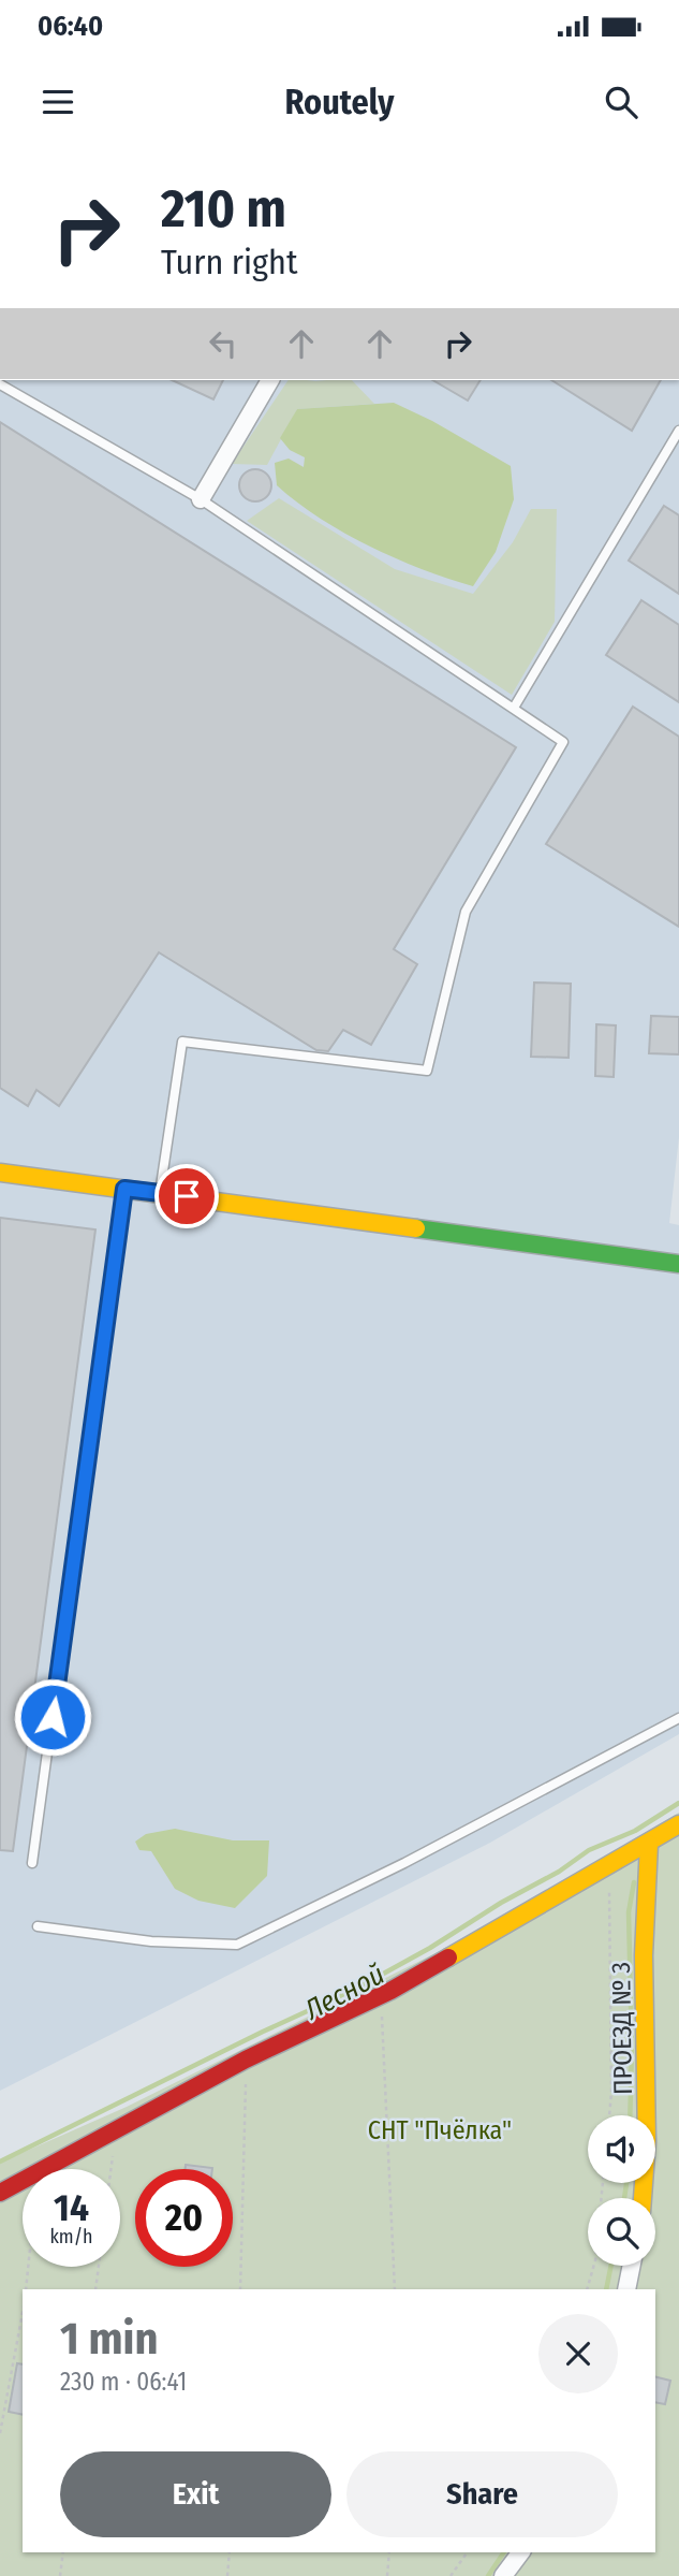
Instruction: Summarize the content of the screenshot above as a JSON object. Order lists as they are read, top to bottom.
{
  "streets": {
    "street": ["ПРОЕЗД № 3"]
  },
  "water": ["Лесной"],
  "parks": ["СНТ \"Пчёлка\""],
  "page": {
    "status": "06:40",
    "header": "Routely",
    "turn": ["210 m", "Turn right"],
    "speed": "14 km/h",
    "limit": "20",
    "heading": ["1 min", "230 m · 06:41"],
    "buttons": ["Exit", "Share"]
  }
}
